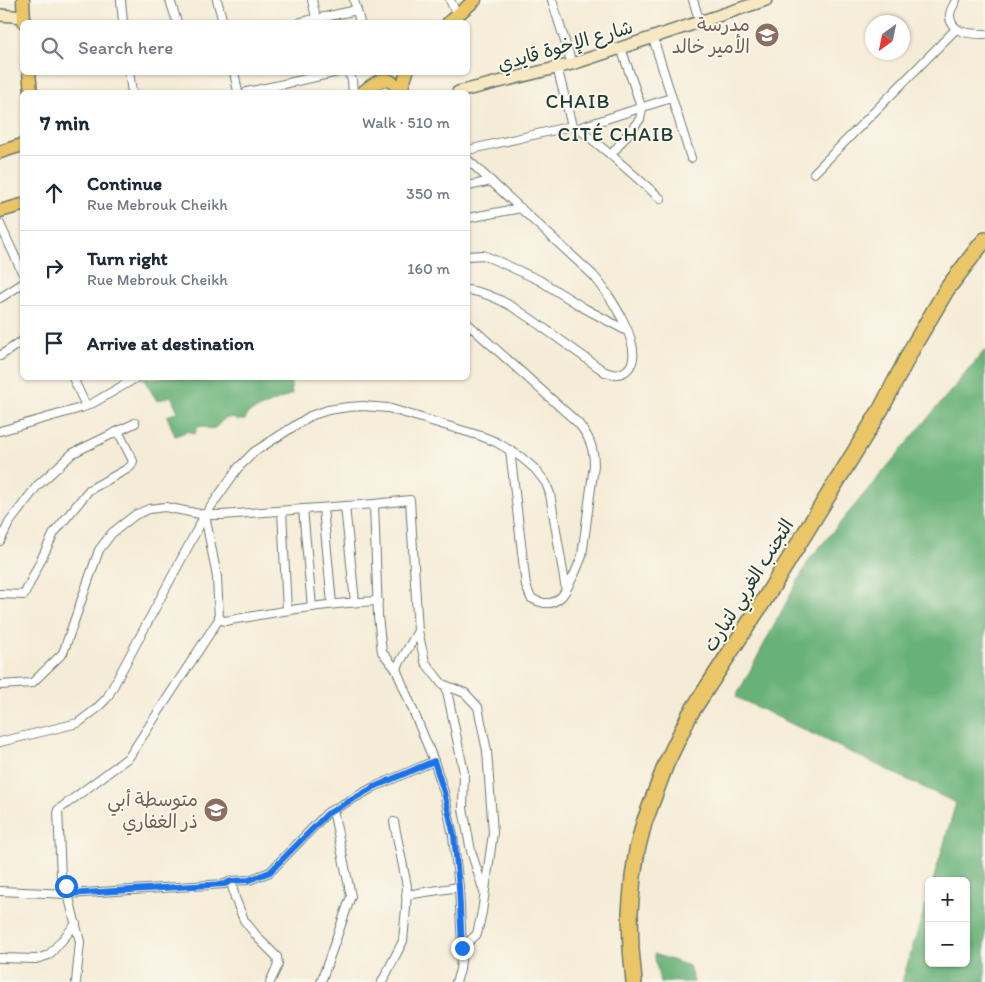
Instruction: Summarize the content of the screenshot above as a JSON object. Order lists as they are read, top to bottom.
{
  "streets": {
    "highway": ["التجنب الغربي لتيارت"],
    "main road": ["شارع الإخوة قايدي"]
  },
  "districts": ["CHAIB", "CITÉ CHAIB"],
  "places": {
    "school or university": ["مدرسة الأمير خالد", "متوسطة أبي ذر الغفاري"]
  },
  "north": "bottom left",
  "page": {
    "search": "Search here",
    "heading": ["7 min", "Walk · 510 m"],
    "list": [
      ["Continue", "Rue Mebrouk Cheikh", "350 m"],
      ["Turn right", "Rue Mebrouk Cheikh", "160 m"],
      "Arrive at destination"
    ],
    "map_buttons": ["+", "−"]
  }
}
